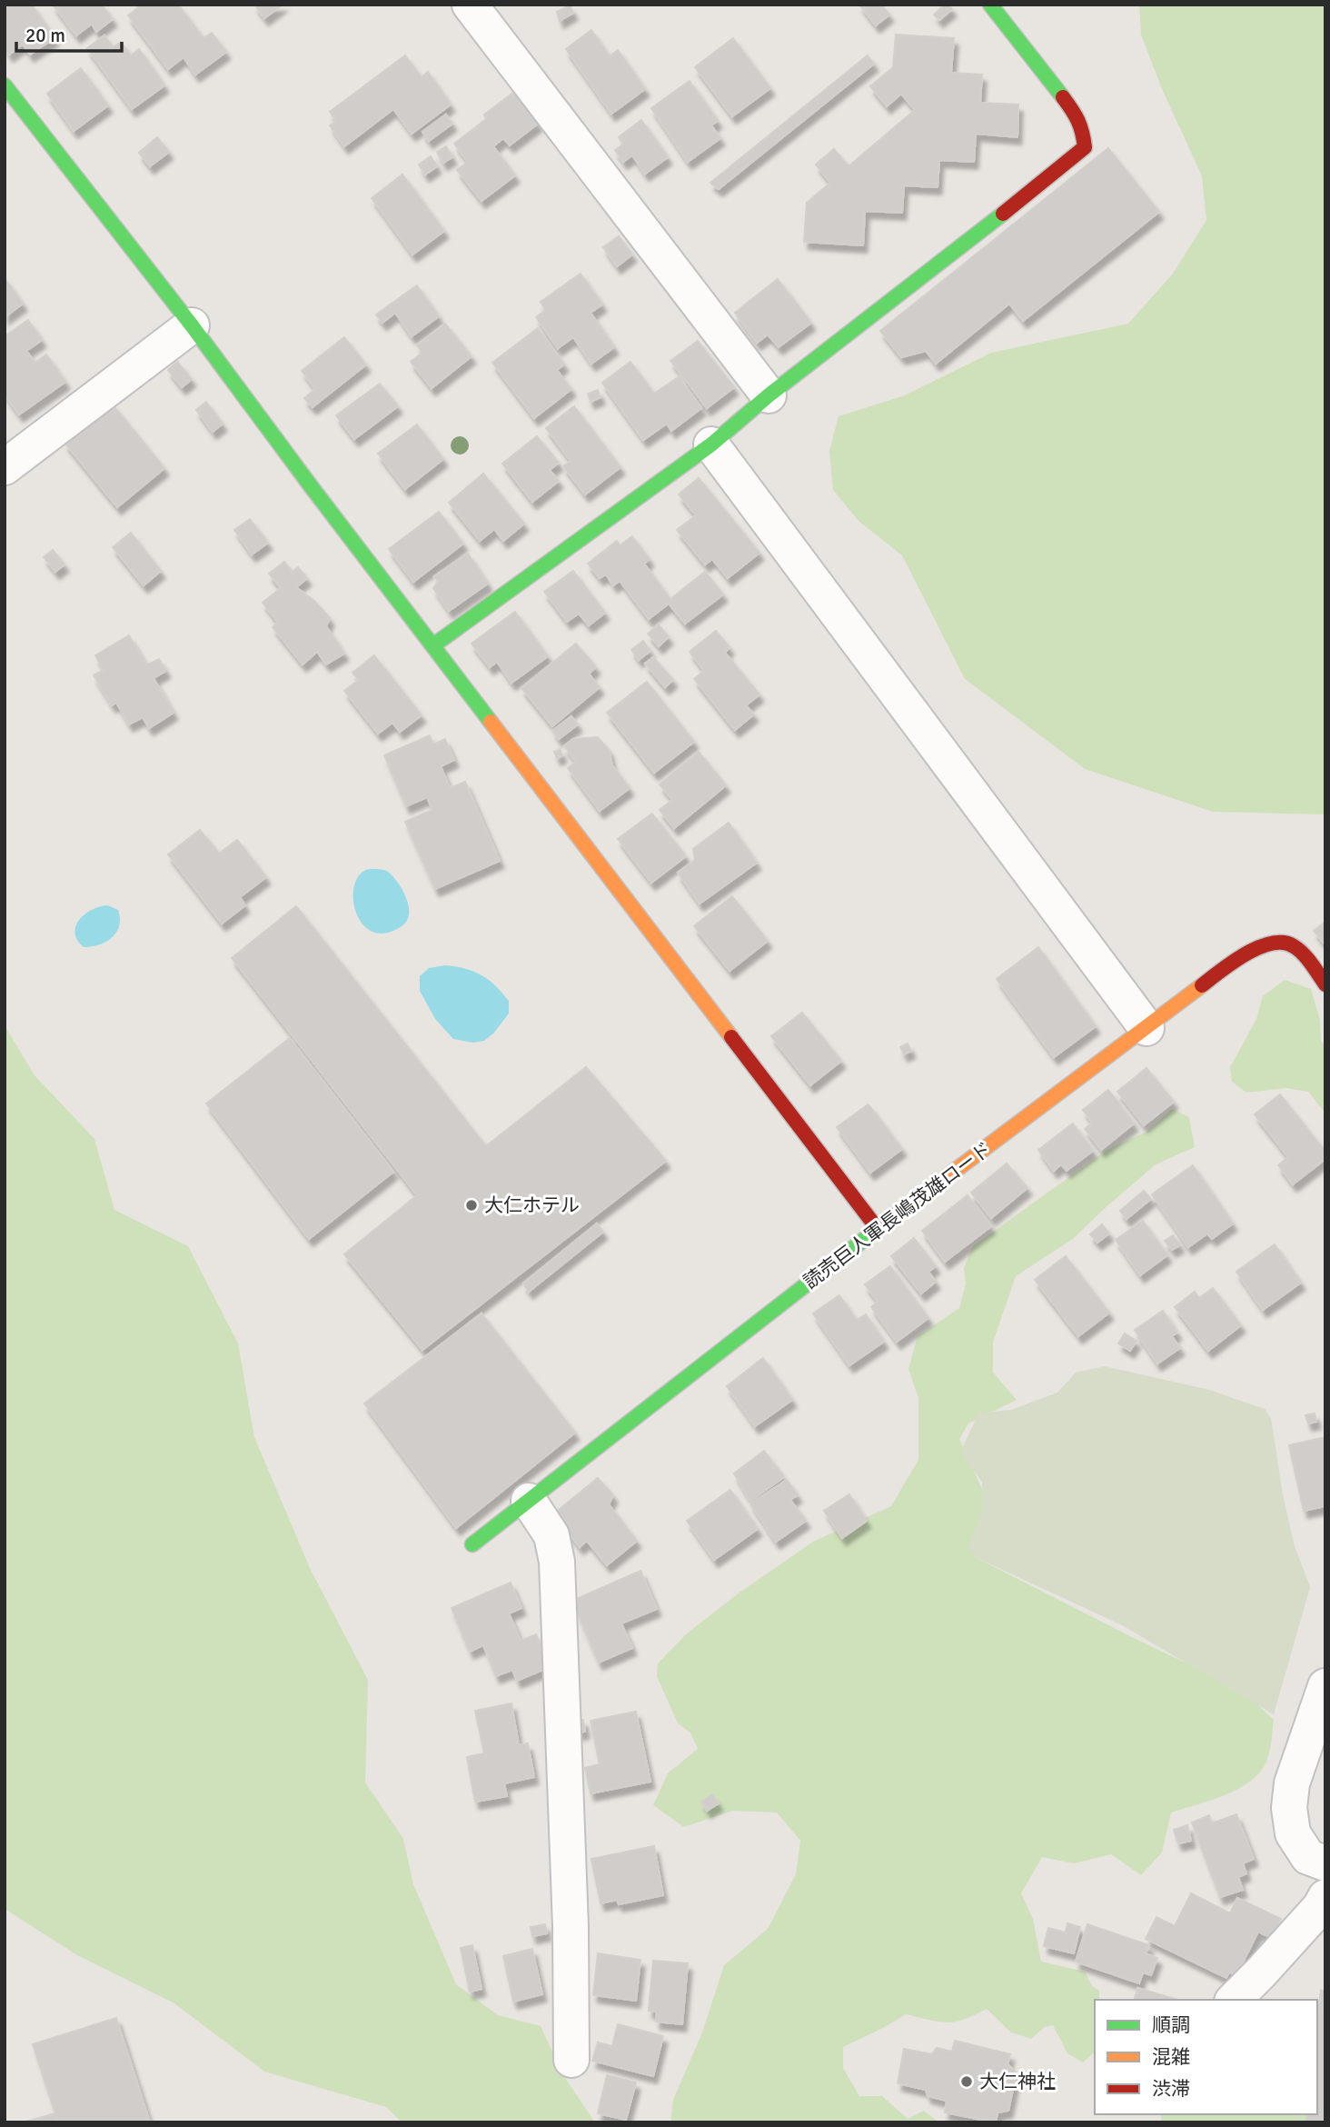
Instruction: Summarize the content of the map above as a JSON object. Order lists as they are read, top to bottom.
{
  "streets": {
    "street": ["読売巨人軍長嶋茂雄ロード"]
  },
  "places": ["大仁ホテル", "大仁神社"],
  "legend": ["順調", "混雑", "渋滞"],
  "scale_bar": "20 m"
}
